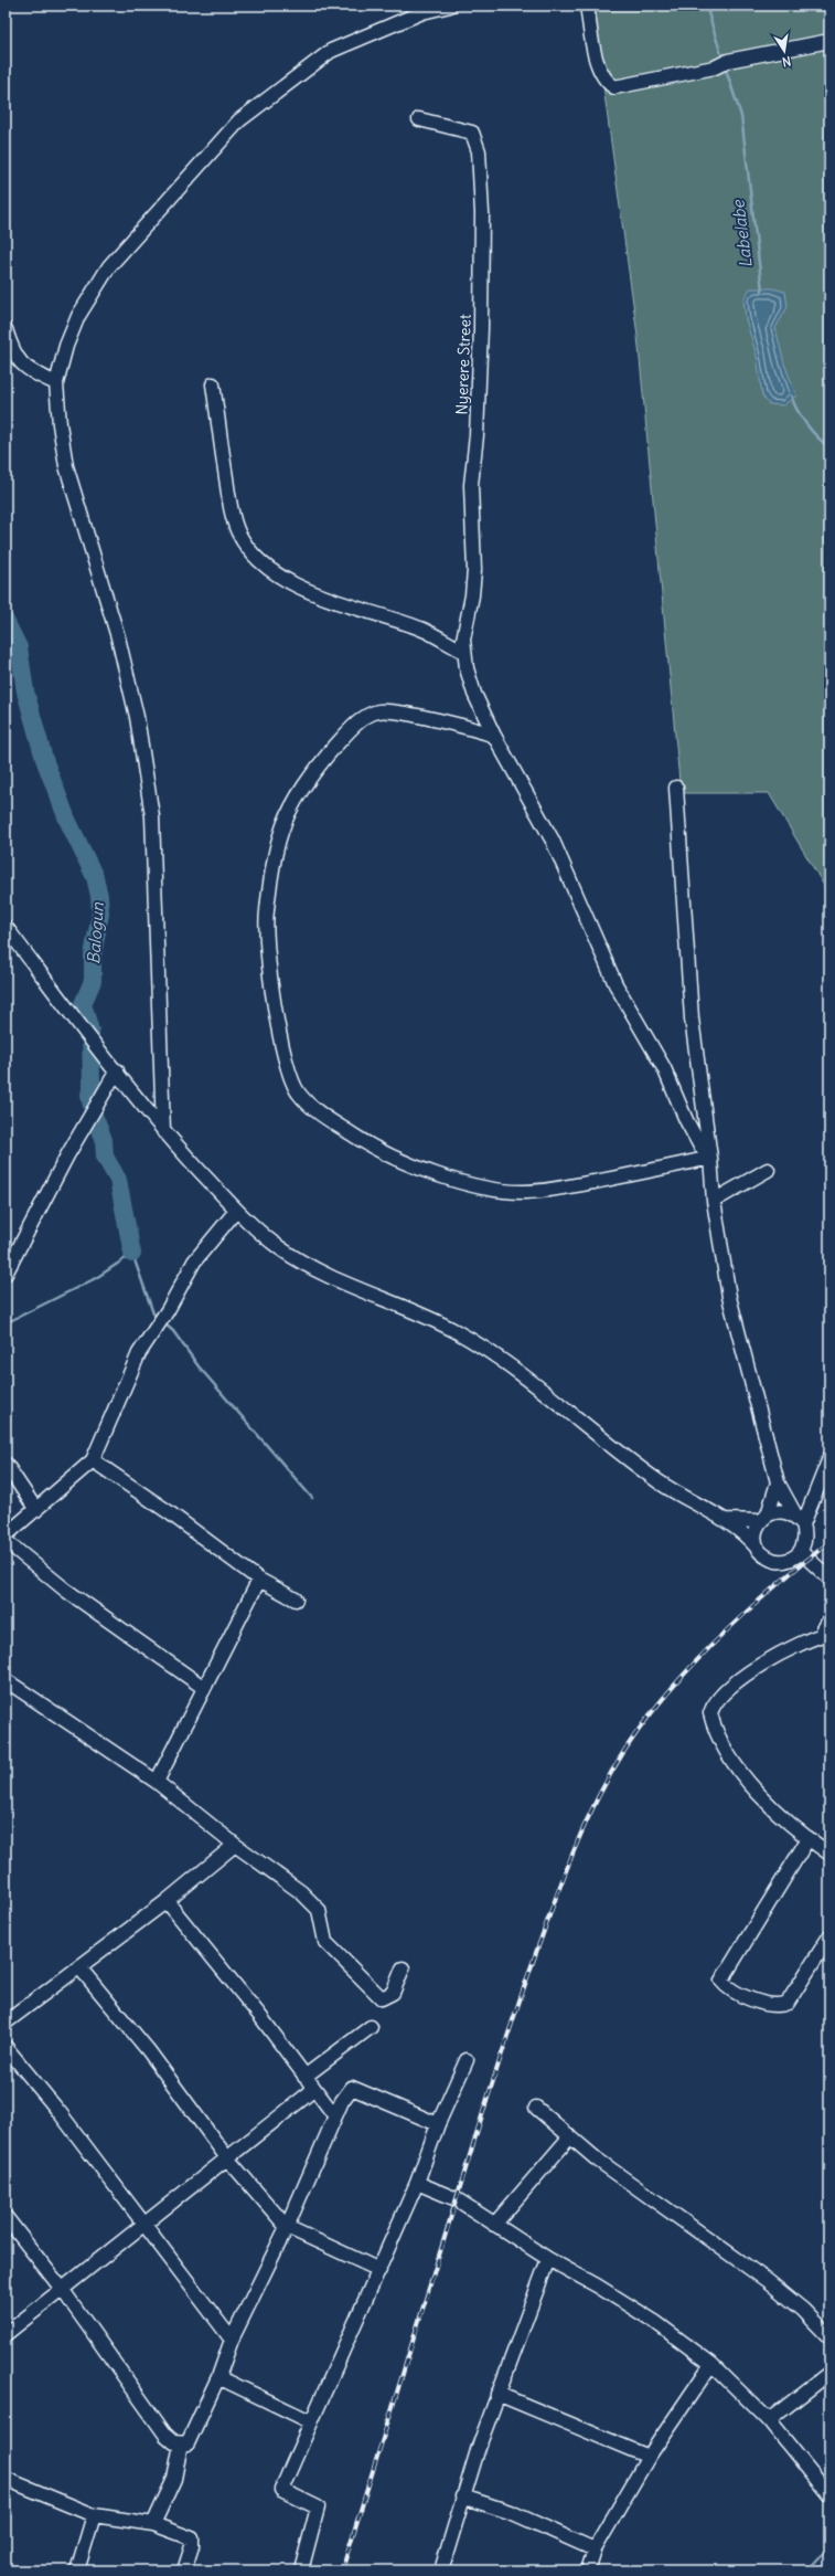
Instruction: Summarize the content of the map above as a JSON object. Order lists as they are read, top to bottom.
{
  "streets": {
    "street": ["Nyerere Street"]
  },
  "water": ["Labelabe", "Balogun"],
  "north": "bottom"
}
